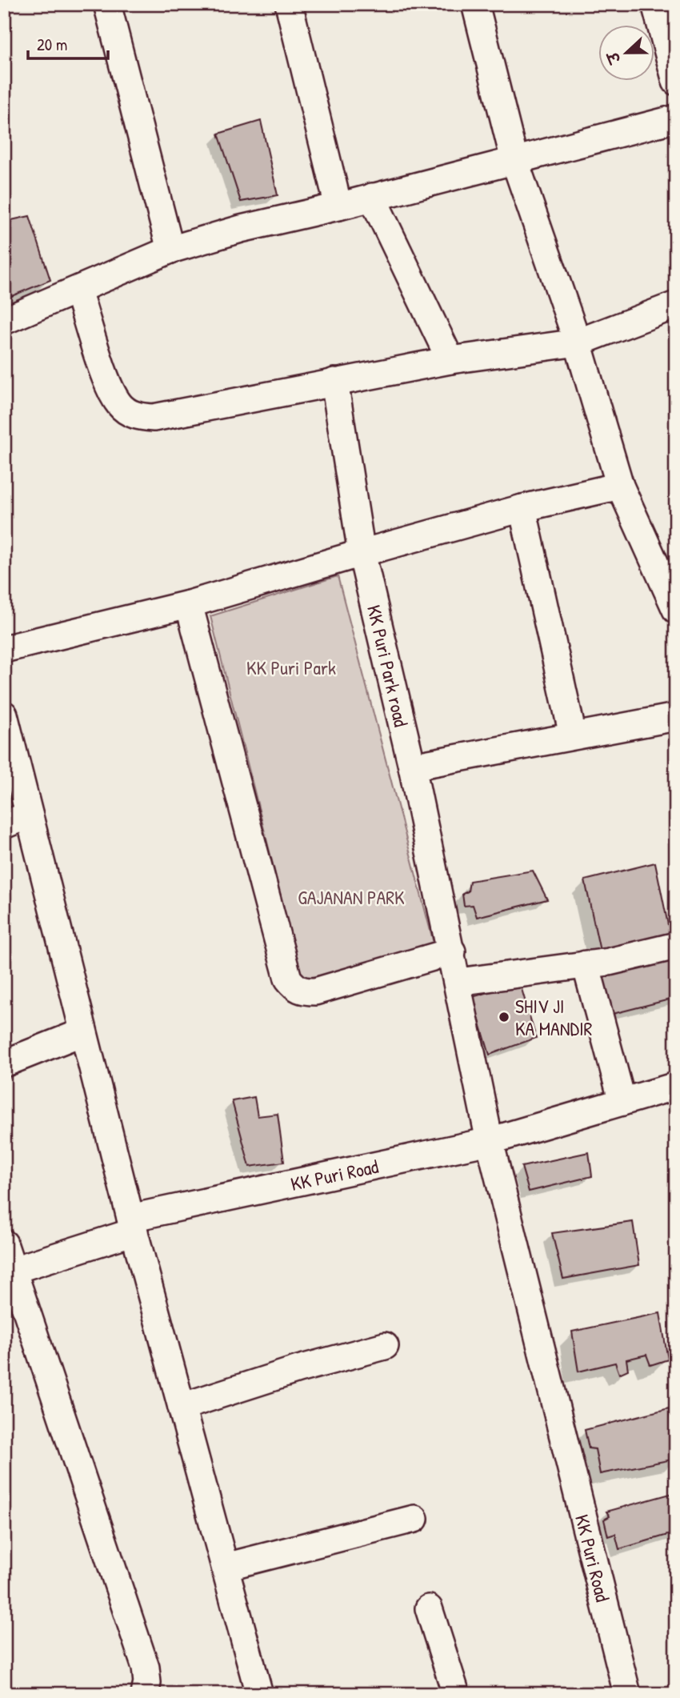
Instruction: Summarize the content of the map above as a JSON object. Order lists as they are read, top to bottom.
{
  "streets": {
    "street": ["KK Puri Park road", "KK Puri Road"]
  },
  "crossings": [
    ["KK Puri Park road", "KK Puri Road"]
  ],
  "parks": ["KK Puri Park", "GAJANAN PARK"],
  "places": ["SHIV JI KA MANDIR"],
  "scale_bar": "20 m",
  "north": "left"
}
